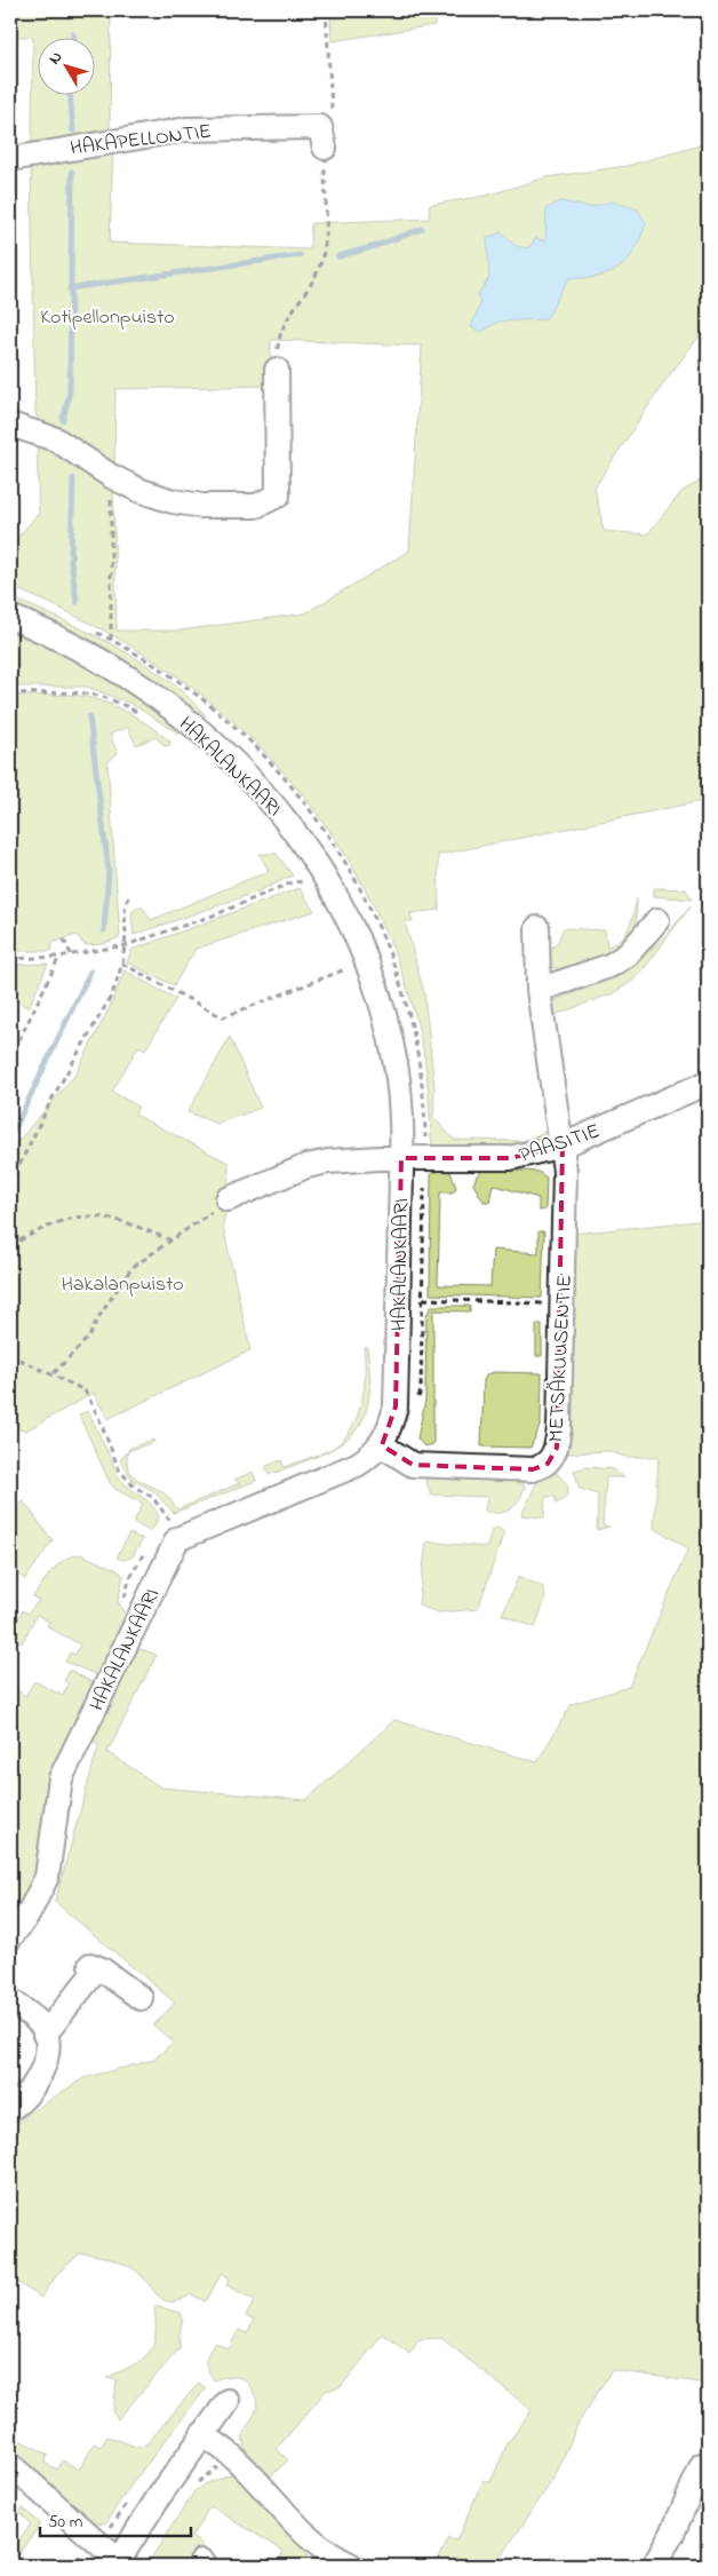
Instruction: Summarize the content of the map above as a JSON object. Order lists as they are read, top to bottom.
{
  "streets": {
    "street": [
      "HAKAPELLONTIE",
      "HAKALANKAARI",
      "PAASITIE",
      "METSÄKUUSENTIE"
    ]
  },
  "crossings": [
    ["HAKALANKAARI", "PAASITIE"],
    ["HAKALANKAARI", "METSÄKUUSENTIE"],
    ["PAASITIE", "METSÄKUUSENTIE"]
  ],
  "parks": ["Kotipellonpuisto", "Hakalanpuisto"],
  "scale_bar": "50 m",
  "north": "top left"
}
